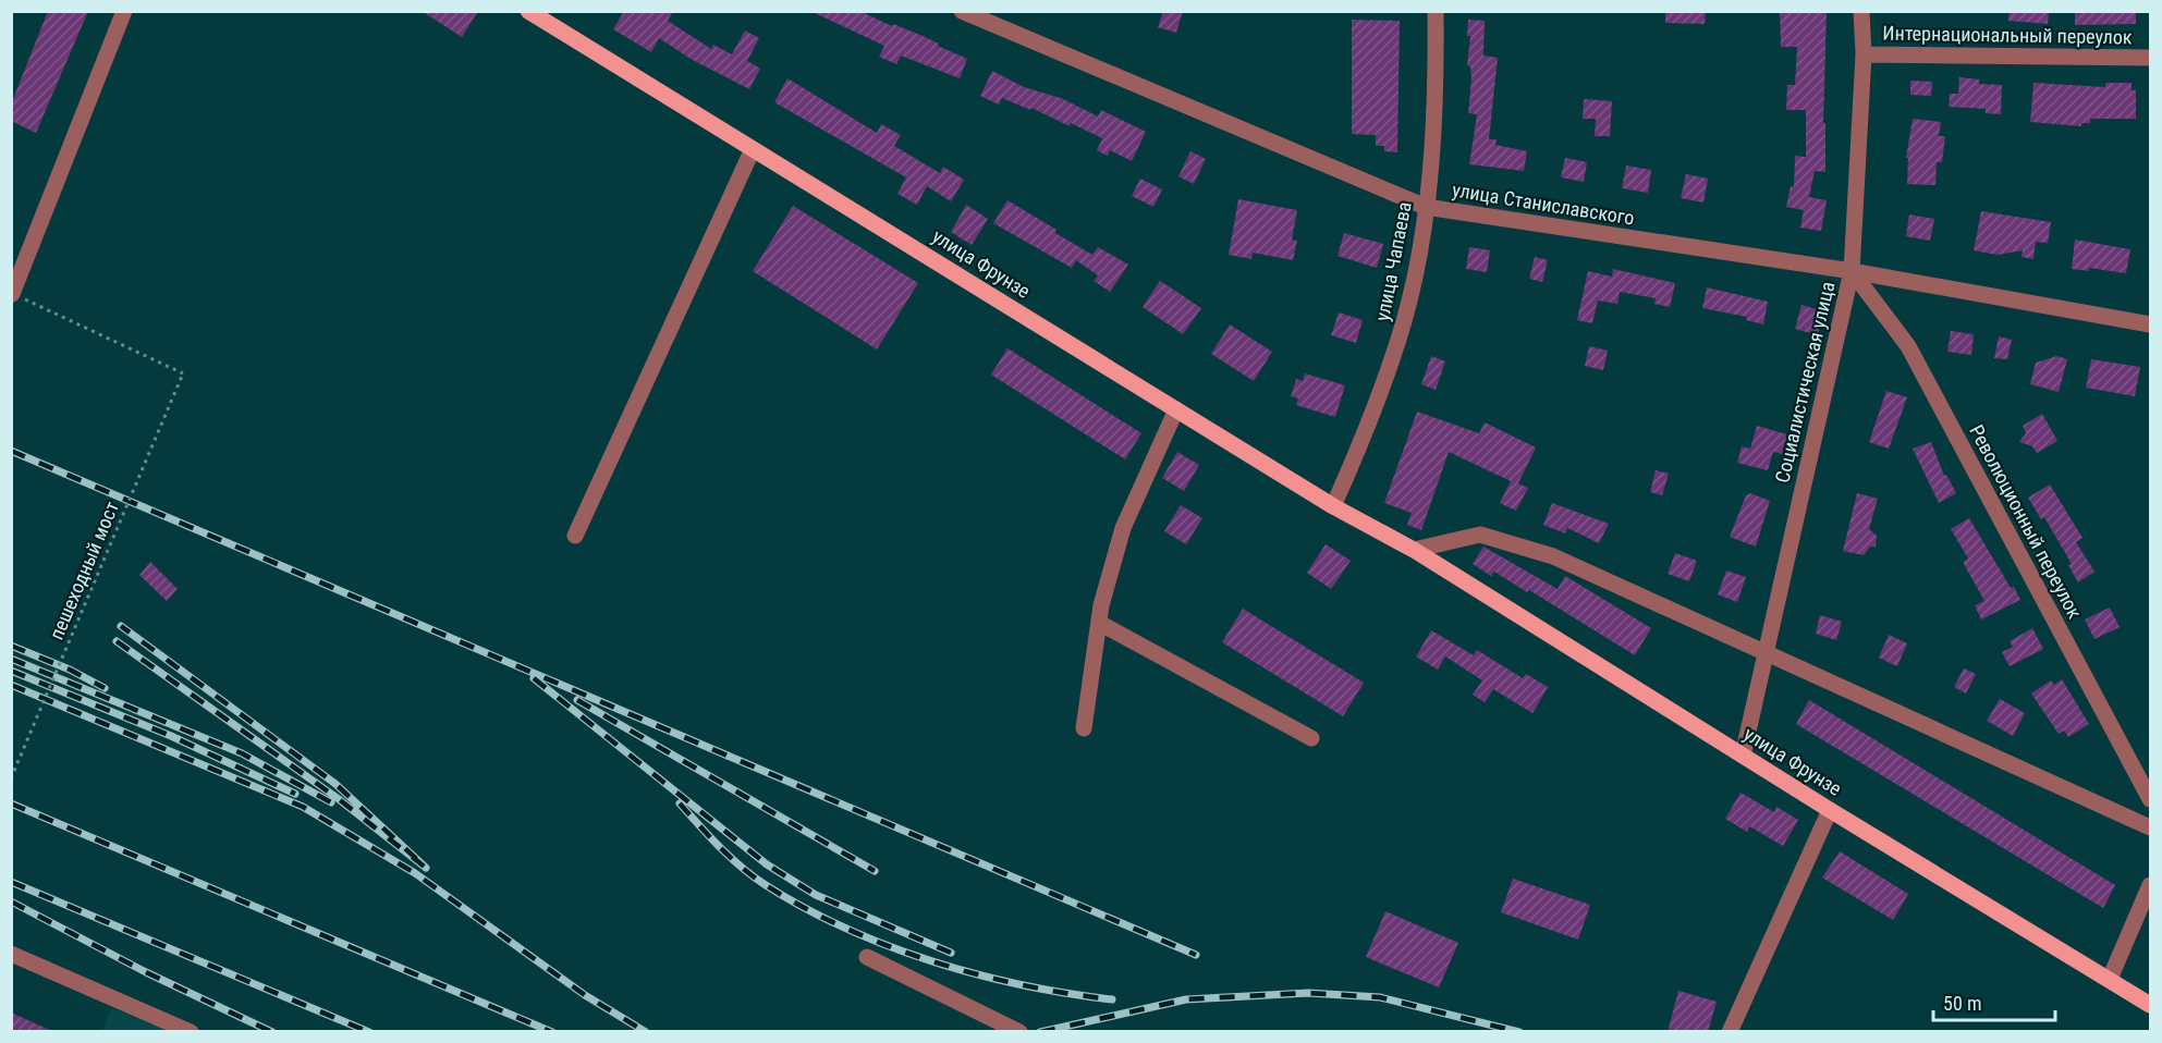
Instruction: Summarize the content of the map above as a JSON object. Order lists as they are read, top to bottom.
{
  "streets": {
    "main road": ["улица Фрунзе"],
    "street": [
      "Интернациональный переулок",
      "улица Станиславского",
      "улица Чапаева",
      "Социалистическая улица",
      "Революционный переулок"
    ],
    "path": ["пешеходный мост"]
  },
  "crossings": [
    ["Интернациональный переулок", "Социалистическая улица"],
    ["улица Станиславского", "улица Чапаева"],
    ["улица Станиславского", "Социалистическая улица"],
    ["улица Станиславского", "Революционный переулок"],
    ["улица Чапаева", "улица Фрунзе"],
    ["улица Фрунзе", "Социалистическая улица"],
    ["Социалистическая улица", "Революционный переулок"]
  ],
  "scale_bar": "50 m"
}
